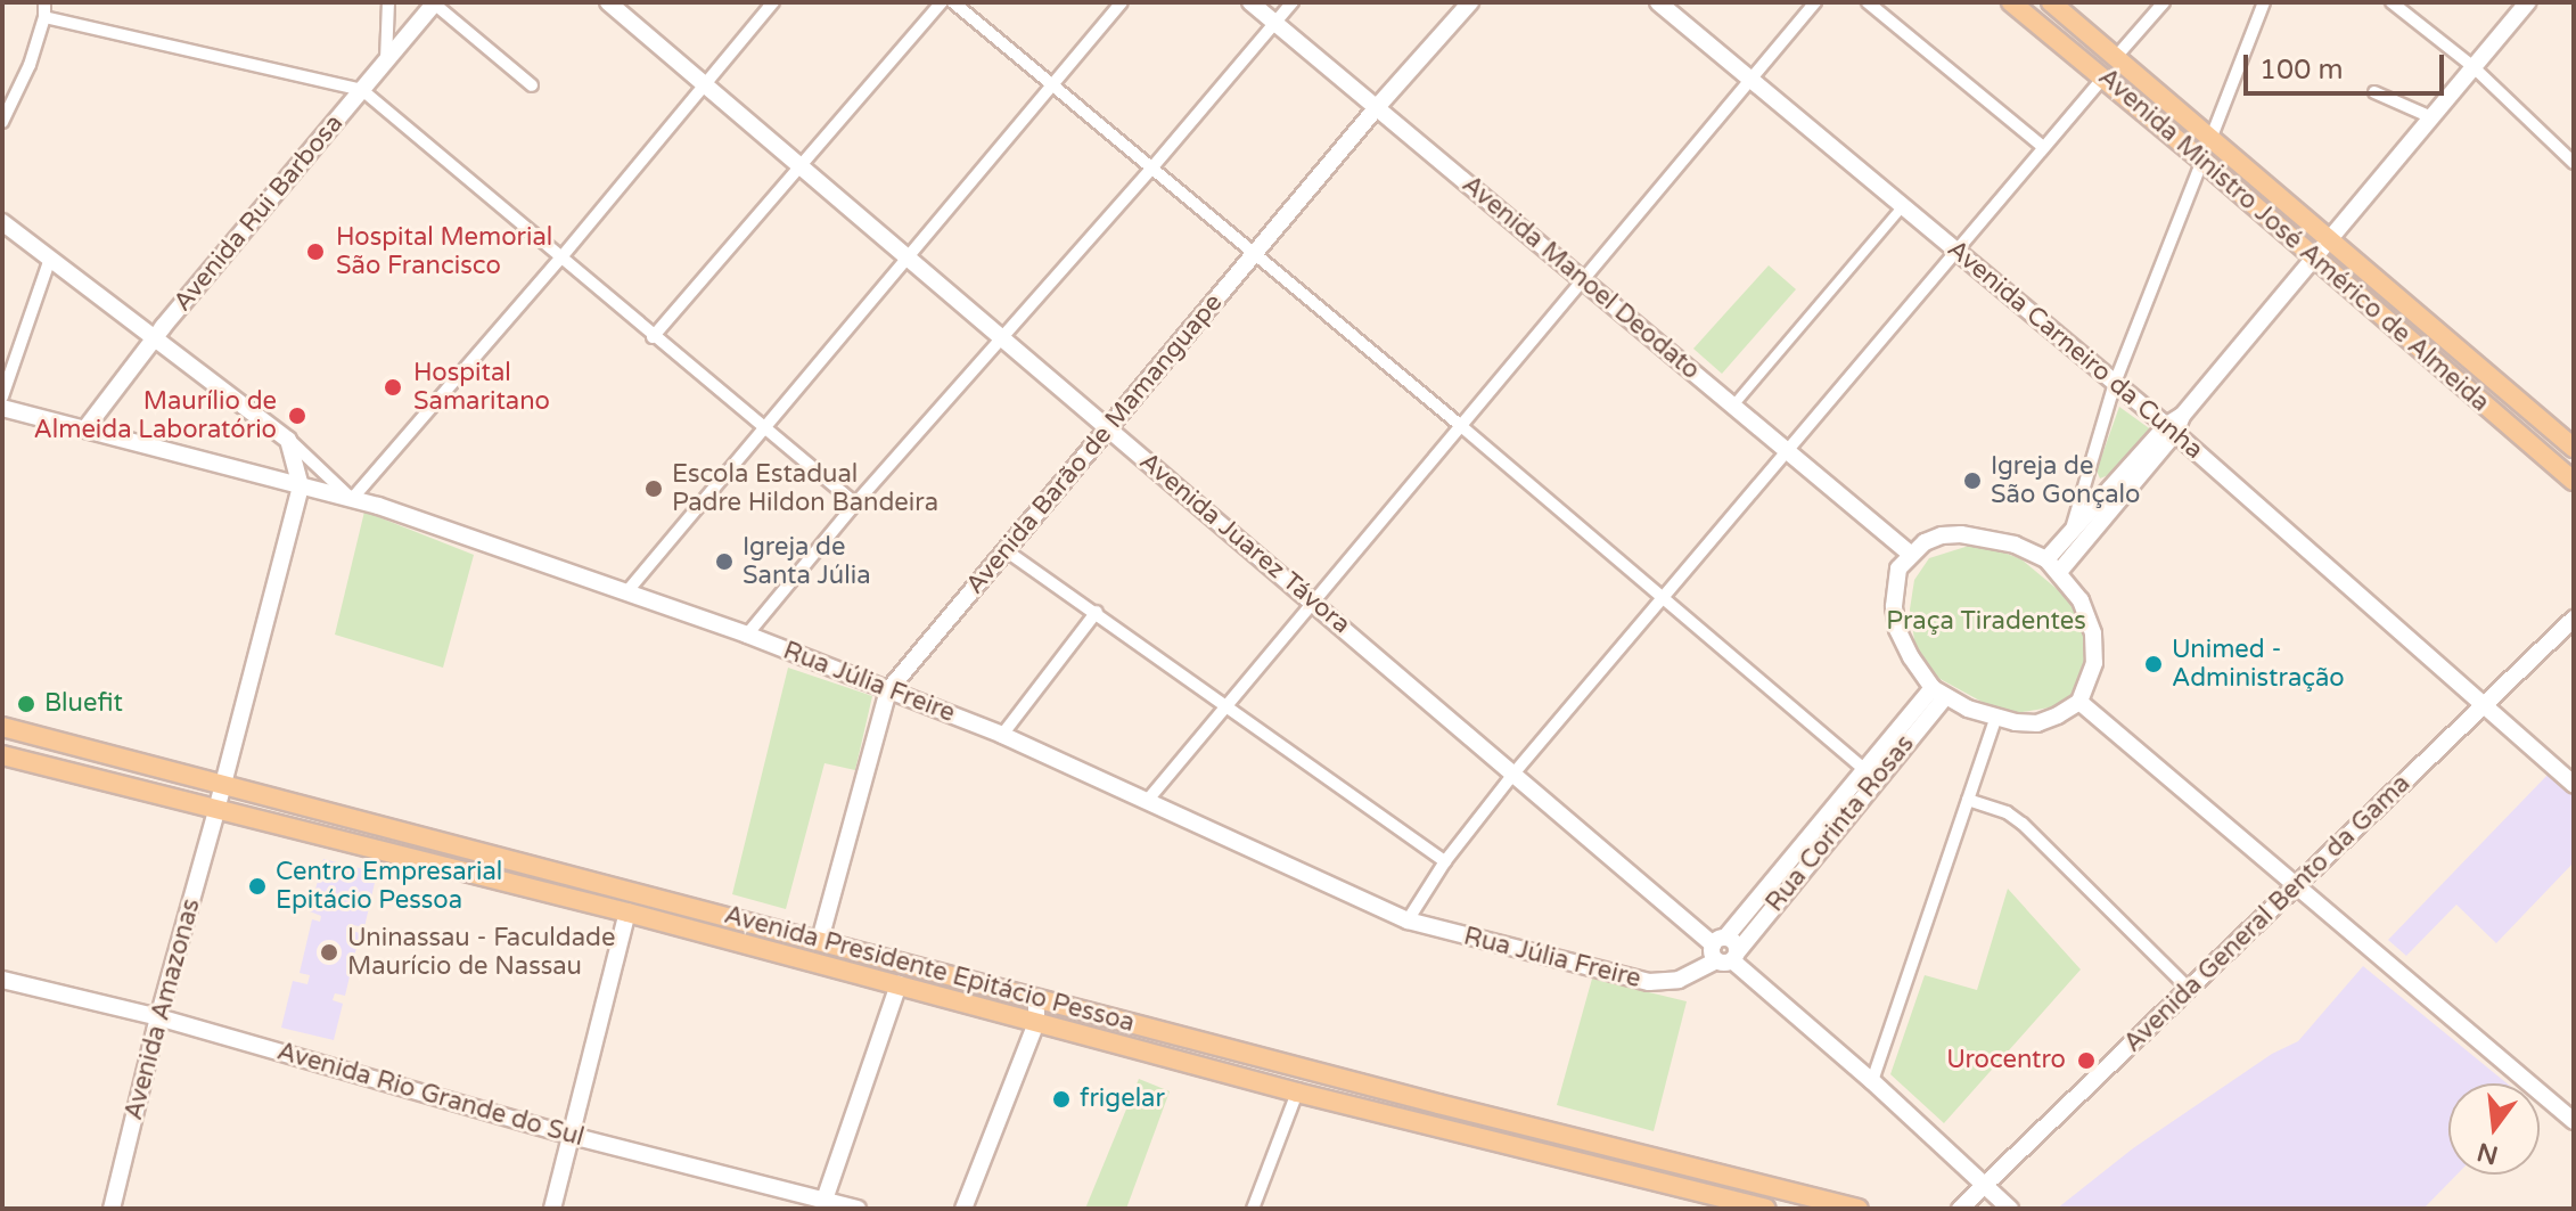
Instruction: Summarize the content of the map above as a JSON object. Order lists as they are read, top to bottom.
{
  "streets": {
    "main road": [
      "Avenida Rui Barbosa",
      "Avenida Ministro José Américo de Almeida",
      "Avenida Manoel Deodato",
      "Avenida Carneiro da Cunha",
      "Avenida Barão de Mamanguape",
      "Avenida Juarez Távora",
      "Rua Júlia Freire",
      "Rua Corinta Rosas",
      "Avenida General Bento da Gama",
      "Avenida Presidente Epitácio Pessoa",
      "Avenida Amazonas",
      "Avenida Rio Grande do Sul"
    ]
  },
  "crossings": [
    ["Avenida Rui Barbosa", "Rua Júlia Freire"],
    ["Avenida Manoel Deodato", "Avenida Barão de Mamanguape"],
    ["Avenida Manoel Deodato", "Rua Corinta Rosas"],
    ["Avenida Carneiro da Cunha", "Avenida General Bento da Gama"],
    ["Avenida Barão de Mamanguape", "Avenida Juarez Távora"],
    ["Avenida Barão de Mamanguape", "Rua Júlia Freire"],
    ["Avenida Barão de Mamanguape", "Avenida Presidente Epitácio Pessoa"],
    ["Avenida Juarez Távora", "Rua Júlia Freire"],
    ["Avenida Juarez Távora", "Rua Corinta Rosas"],
    ["Avenida Juarez Távora", "Avenida General Bento da Gama"],
    ["Rua Júlia Freire", "Rua Corinta Rosas"],
    ["Rua Júlia Freire", "Avenida Amazonas"],
    ["Avenida Presidente Epitácio Pessoa", "Avenida Amazonas"],
    ["Avenida Amazonas", "Avenida Rio Grande do Sul"]
  ],
  "parks": ["Praça Tiradentes"],
  "places": [
    "Hospital Memorial São Francisco",
    "Hospital Samaritano",
    "Maurílio de Almeida Laboratório",
    "Igreja de São Gonçalo",
    "Escola Estadual Padre Hildon Bandeira",
    "Igreja de Santa Júlia",
    "Unimed - Administração",
    "Bluefit",
    "Centro Empresarial Epitácio Pessoa",
    "Uninassau - Faculdade Maurício de Nassau",
    "Urocentro",
    "frigelar"
  ],
  "scale_bar": "100 m",
  "north": "bottom"
}
